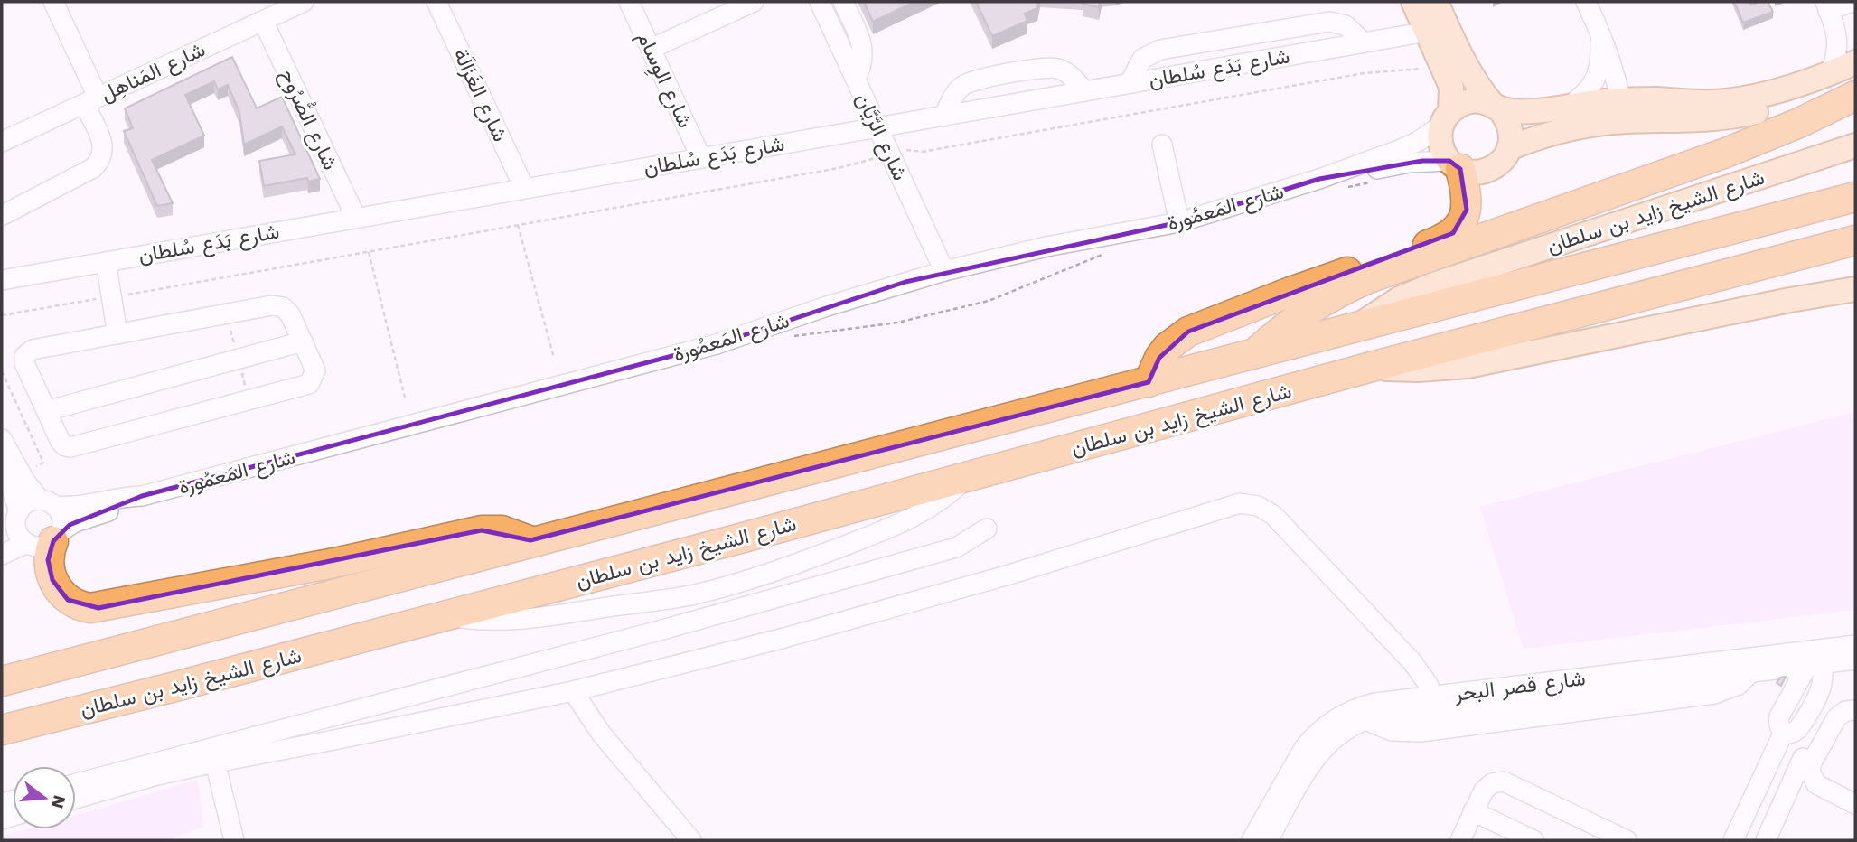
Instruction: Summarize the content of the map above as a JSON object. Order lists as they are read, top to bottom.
{
  "streets": {
    "highway": ["شارع الشيخ زايد بن سلطان"],
    "street": [
      "شارع بَدَع سُلطان",
      "شارع المَناهِل",
      "شارع الوِسام",
      "شارع الغَزَالَة",
      "شارع الصُّرُوح",
      "شارع الرَّيَّان",
      "شارع المَعمُورة",
      "شارع قصر البحر"
    ]
  },
  "crossings": [
    ["شارع بَدَع سُلطان", "شارع الوِسام"],
    ["شارع بَدَع سُلطان", "شارع الغَزَالَة"],
    ["شارع بَدَع سُلطان", "شارع الصُّرُوح"],
    ["شارع بَدَع سُلطان", "شارع الرَّيَّان"],
    ["شارع المَناهِل", "شارع الصُّرُوح"],
    ["شارع الرَّيَّان", "شارع المَعمُورة"]
  ],
  "north": "right"
}
